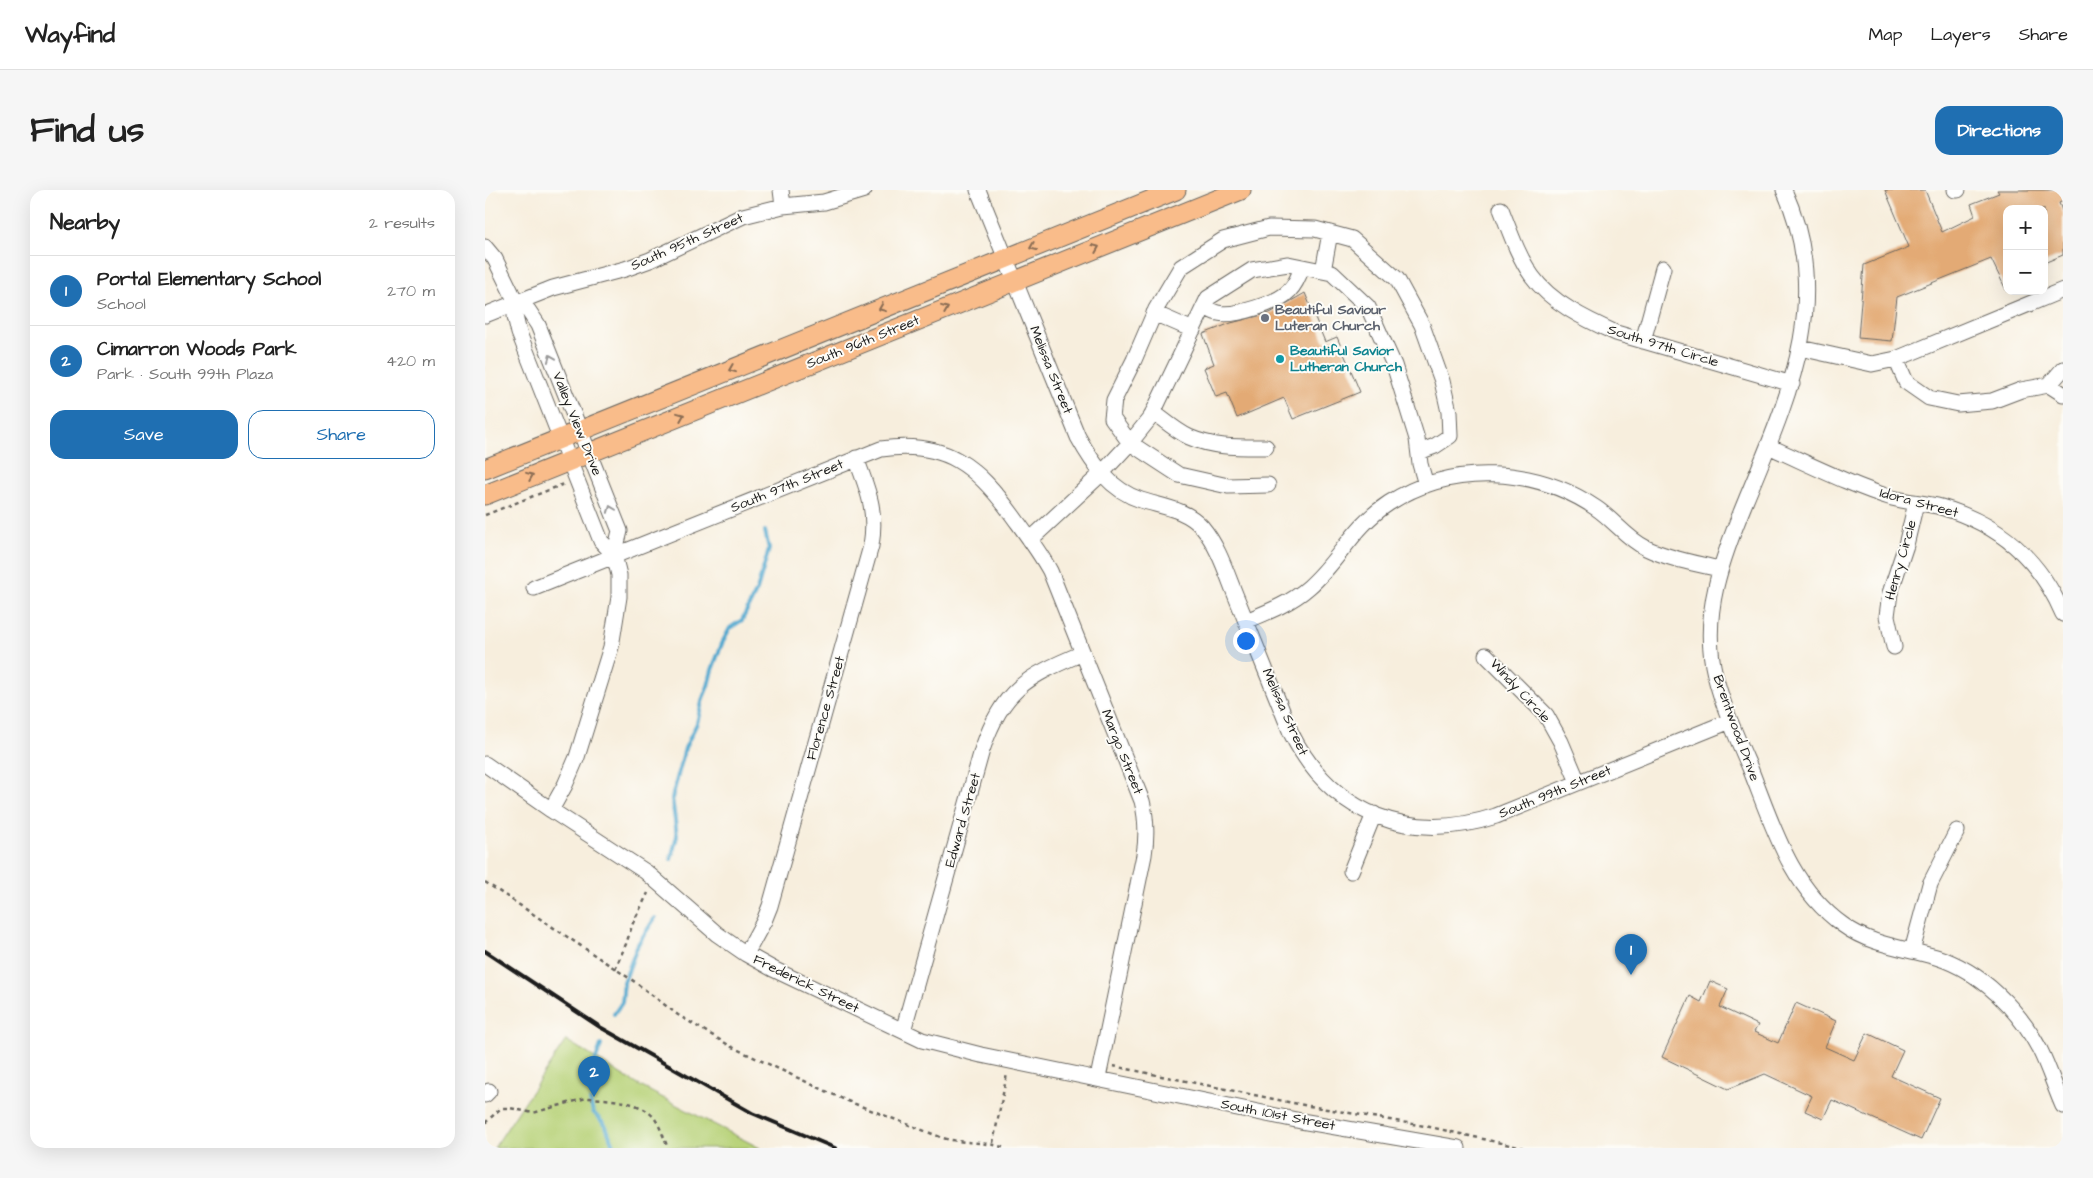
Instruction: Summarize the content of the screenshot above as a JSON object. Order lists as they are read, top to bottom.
{
  "streets": {
    "main road": ["South 96th Street"],
    "street": [
      "South 95th Street",
      "South 97th Circle",
      "Melissa Street",
      "Valley View Drive",
      "South 97th Street",
      "Idora Street",
      "Henry Circle",
      "Windy Circle",
      "Florence Street",
      "Brentwood Drive",
      "Margo Street",
      "South 99th Street",
      "Edward Street",
      "Frederick Street",
      "South 101st Street"
    ]
  },
  "crossings": [
    ["South 95th Street", "Valley View Drive"],
    ["South 96th Street", "Melissa Street"],
    ["South 96th Street", "Valley View Drive"],
    ["South 97th Circle", "Brentwood Drive"],
    ["Melissa Street", "South 99th Street"],
    ["Valley View Drive", "South 97th Street"],
    ["Valley View Drive", "Frederick Street"],
    ["South 97th Street", "Florence Street"],
    ["South 97th Street", "Margo Street"],
    ["Idora Street", "Henry Circle"],
    ["Idora Street", "Brentwood Drive"],
    ["Windy Circle", "South 99th Street"],
    ["Florence Street", "Frederick Street"],
    ["Brentwood Drive", "South 99th Street"],
    ["Margo Street", "Edward Street"],
    ["Margo Street", "Frederick Street"],
    ["Margo Street", "South 101st Street"],
    ["Edward Street", "Frederick Street"],
    ["Frederick Street", "South 101st Street"]
  ],
  "places": ["Beautiful Saviour Luteran Church", "Beautiful Savior Lutheran Church"],
  "page": {
    "header": "Wayfind",
    "nav": ["Map", "Layers", "Share"],
    "title": "Find us",
    "buttons": [
      "Directions",
      ["Save", "Share"]
    ],
    "heading": ["Nearby", "2 results"],
    "map_buttons": ["+", "−"],
    "list": [
      {
        "mark": "1",
        "name": "Portal Elementary School",
        "note": "School",
        "value": "270 m"
      },
      {
        "mark": "2",
        "name": "Cimarron Woods Park",
        "note": "Park · South 99th Plaza",
        "value": "420 m"
      }
    ],
    "pins": ["1", "2"]
  }
}
